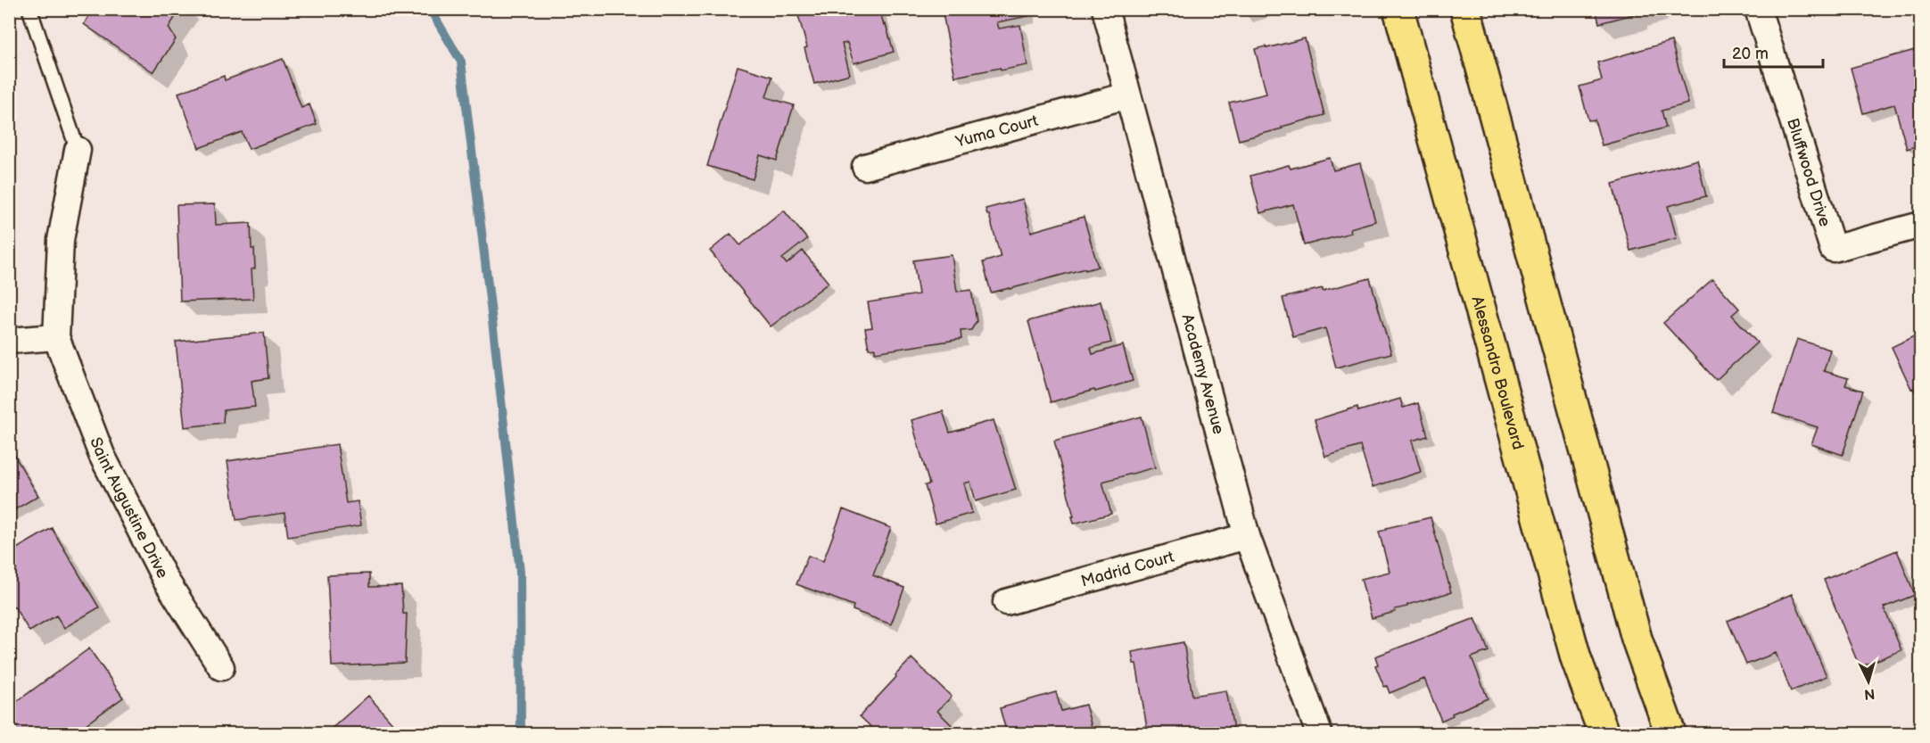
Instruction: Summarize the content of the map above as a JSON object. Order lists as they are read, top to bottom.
{
  "streets": {
    "main road": ["Alessandro Boulevard"],
    "street": [
      "Yuma Court",
      "Bluffwood Drive",
      "Academy Avenue",
      "Saint Augustine Drive",
      "Madrid Court"
    ]
  },
  "crossings": [
    ["Yuma Court", "Academy Avenue"],
    ["Academy Avenue", "Madrid Court"]
  ],
  "scale_bar": "20 m",
  "north": "bottom"
}
